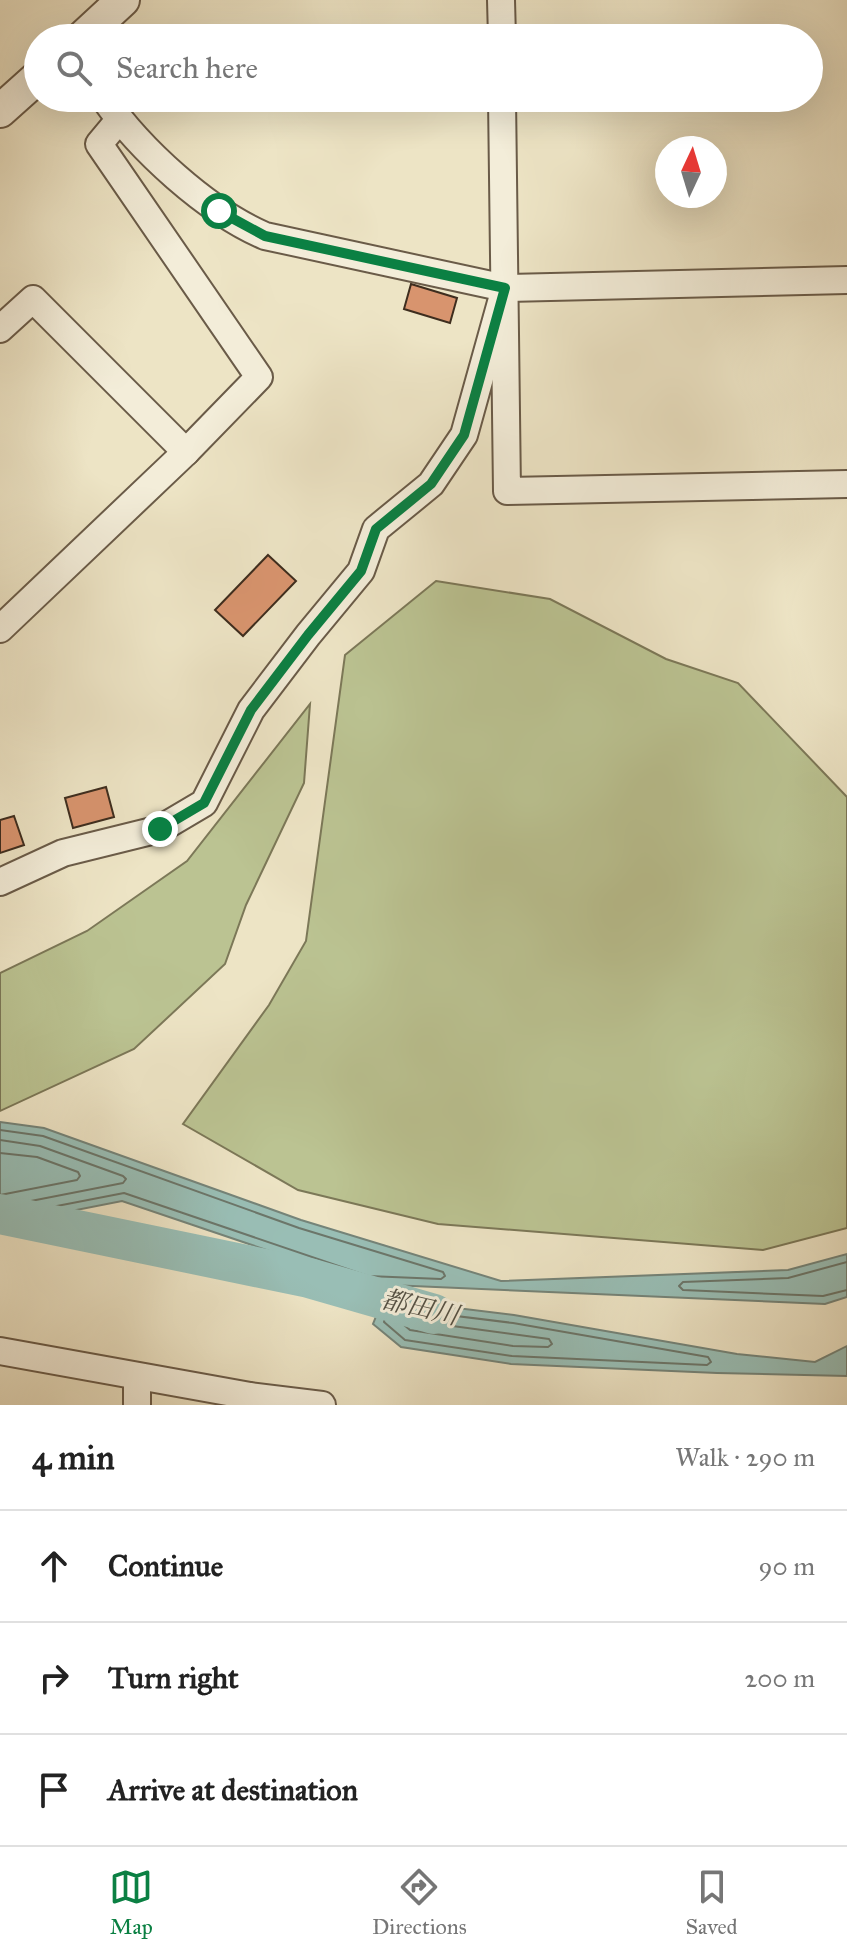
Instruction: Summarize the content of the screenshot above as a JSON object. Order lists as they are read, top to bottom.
{
  "water": ["都田川"],
  "north": "top",
  "page": {
    "search": "Search here",
    "heading": ["4 min", "Walk · 290 m"],
    "list": [
      ["Continue", "90 m"],
      ["Turn right", "200 m"],
      "Arrive at destination"
    ],
    "nav": ["Map", "Directions", "Saved"]
  }
}
